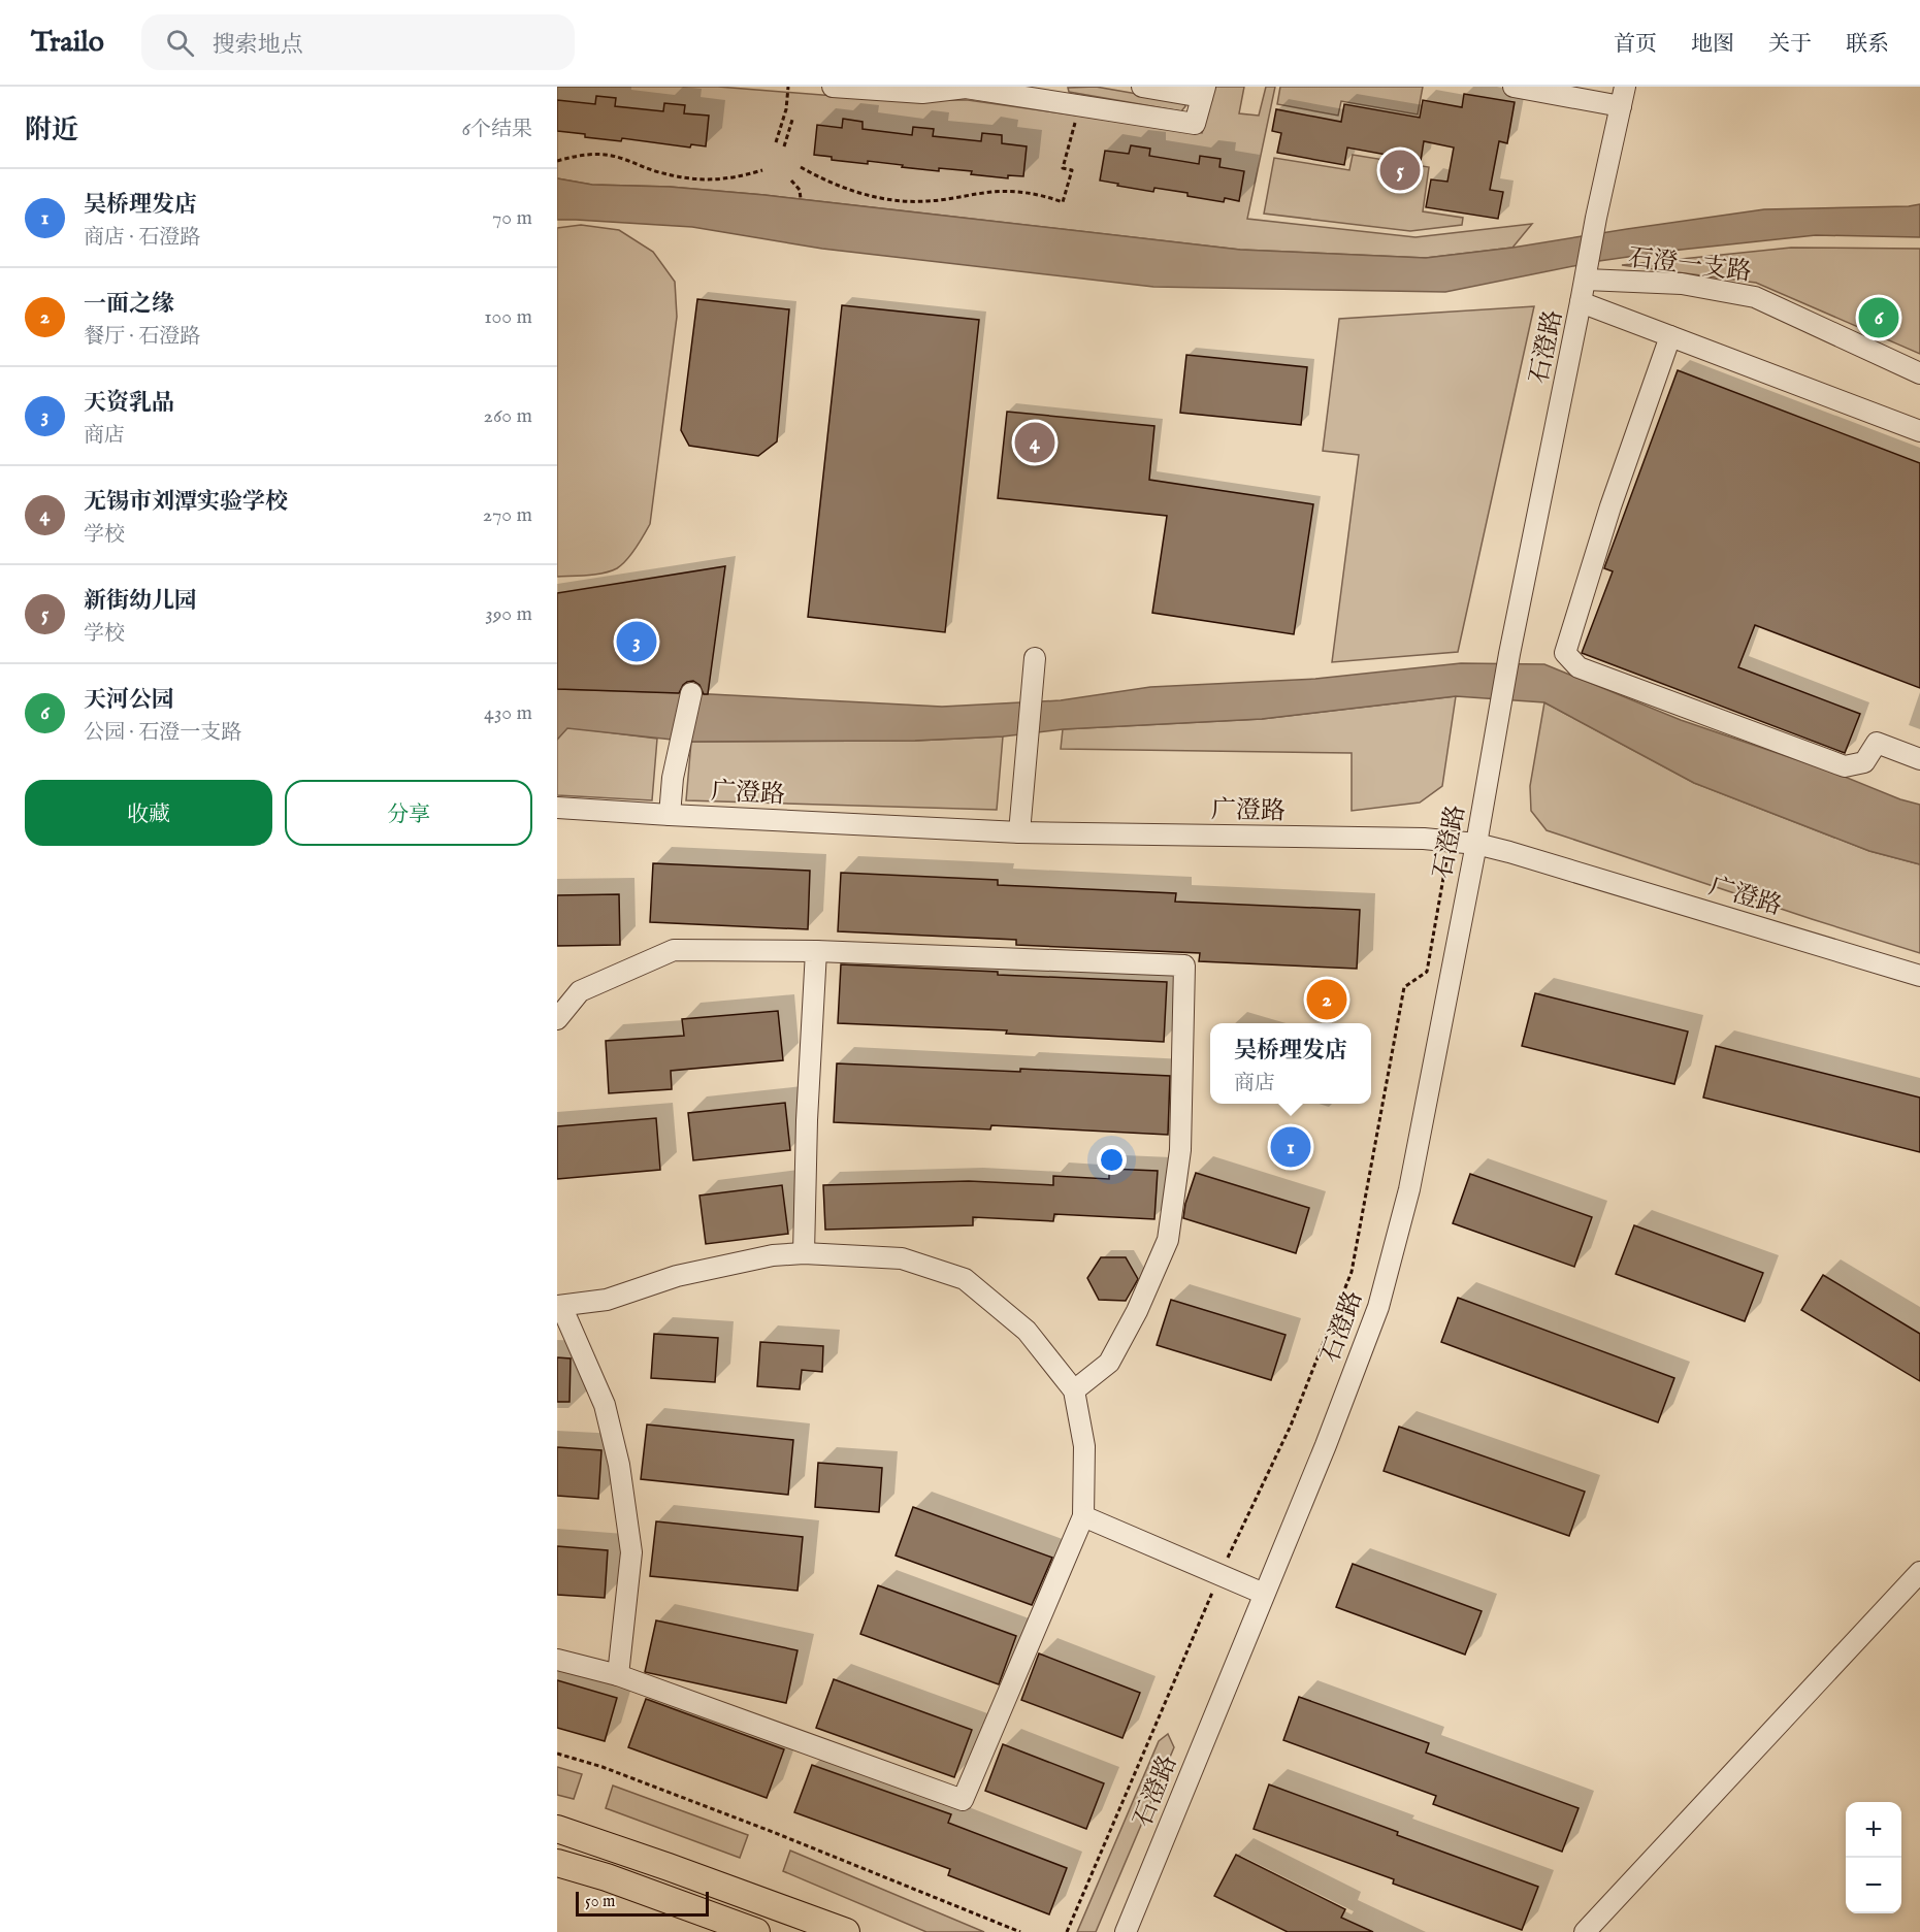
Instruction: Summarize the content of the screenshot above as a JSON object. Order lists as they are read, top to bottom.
{
  "streets": {
    "street": ["石澄一支路", "石澄路", "广澄路"]
  },
  "crossings": [
    ["石澄一支路", "石澄路"],
    ["石澄路", "广澄路"]
  ],
  "scale_bar": "50 m",
  "page": {
    "header": "Trailo",
    "search": "搜索地点",
    "nav": [
      "首页",
      "地图",
      "关于",
      "联系"
    ],
    "heading": ["附近", "6个结果"],
    "pins": [
      "5",
      "6",
      "4",
      "3",
      "2",
      "1"
    ],
    "list": [
      {
        "mark": "1",
        "name": "吴桥理发店",
        "note": "商店 · 石澄路",
        "value": "70 m"
      },
      {
        "mark": "2",
        "name": "一面之缘",
        "note": "餐厅 · 石澄路",
        "value": "100 m"
      },
      {
        "mark": "3",
        "name": "天资乳品",
        "note": "商店",
        "value": "260 m"
      },
      {
        "mark": "4",
        "name": "无锡市刘潭实验学校",
        "note": "学校",
        "value": "270 m"
      },
      {
        "mark": "5",
        "name": "新街幼儿园",
        "note": "学校",
        "value": "390 m"
      },
      {
        "mark": "6",
        "name": "天河公园",
        "note": "公园 · 石澄一支路",
        "value": "430 m"
      }
    ],
    "buttons": ["收藏", "分享"],
    "popup": ["吴桥理发店", "商店"],
    "map_buttons": ["+", "−"],
    "scale": "50 m"
  }
}
